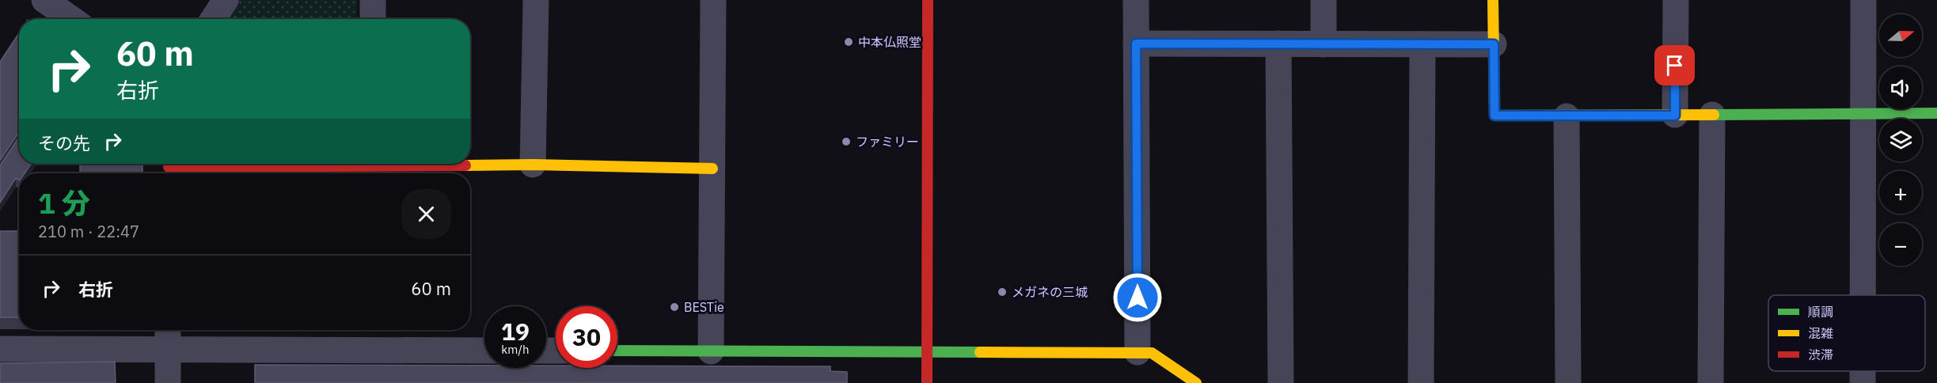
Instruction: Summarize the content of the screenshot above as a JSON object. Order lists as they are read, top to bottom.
{
  "places": [
    "中本仏照堂",
    "ファミリー",
    "メガネの三城",
    "BESTie"
  ],
  "legend": ["順調", "混雑", "渋滞"],
  "north": "right",
  "page": {
    "map_buttons": ["+", "−"],
    "turn": ["60 m", "右折"],
    "then": "その先",
    "heading": ["1 分", "210 m · 22:47"],
    "list": [
      {
        "name": "右折",
        "value": "60 m"
      }
    ],
    "speed": "19 km/h",
    "limit": "30"
  }
}
